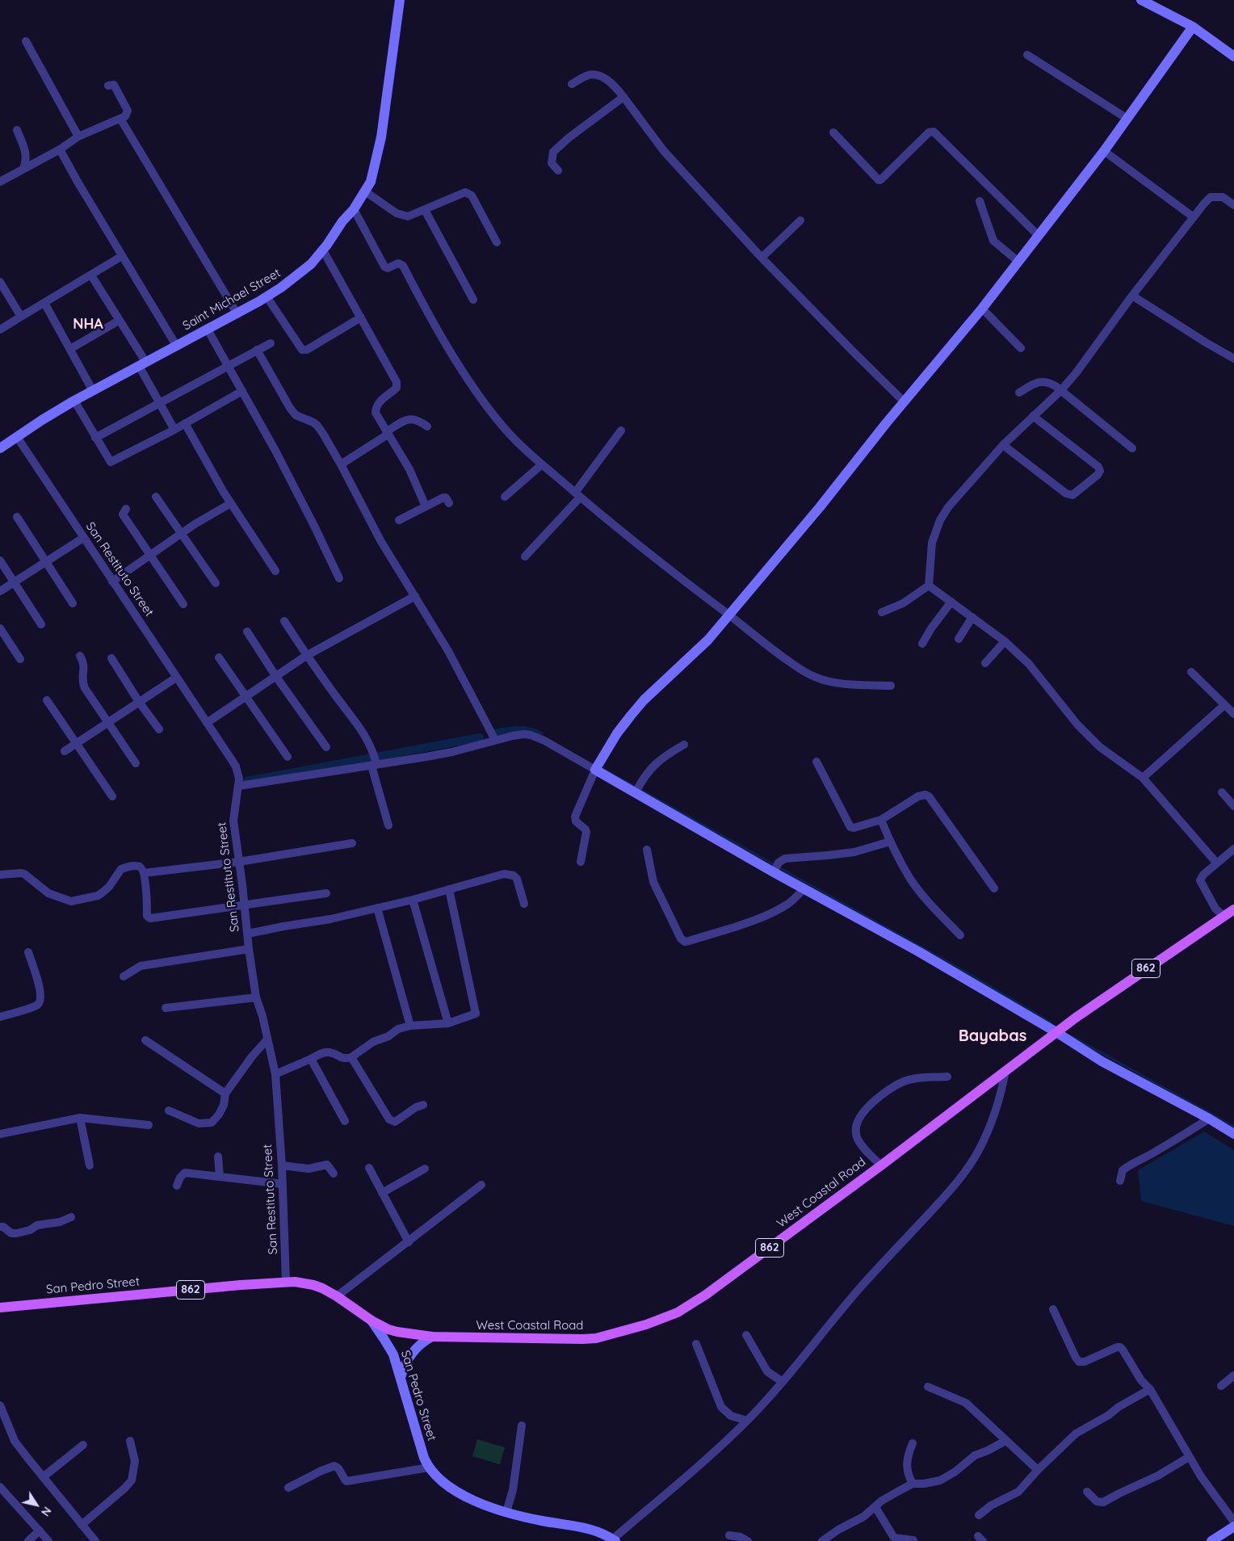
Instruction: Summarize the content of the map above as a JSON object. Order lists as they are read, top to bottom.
{
  "streets": {
    "main road": ["862", "West Coastal Road", "San Pedro Street"],
    "street": ["Saint Michael Street", "San Restituto Street"]
  },
  "crossings": [
    ["Saint Michael Street", "San Restituto Street"],
    ["San Restituto Street", "San Pedro Street"],
    ["West Coastal Road", "San Pedro Street"]
  ],
  "districts": ["NHA", "Bayabas"],
  "north": "bottom right"
}
